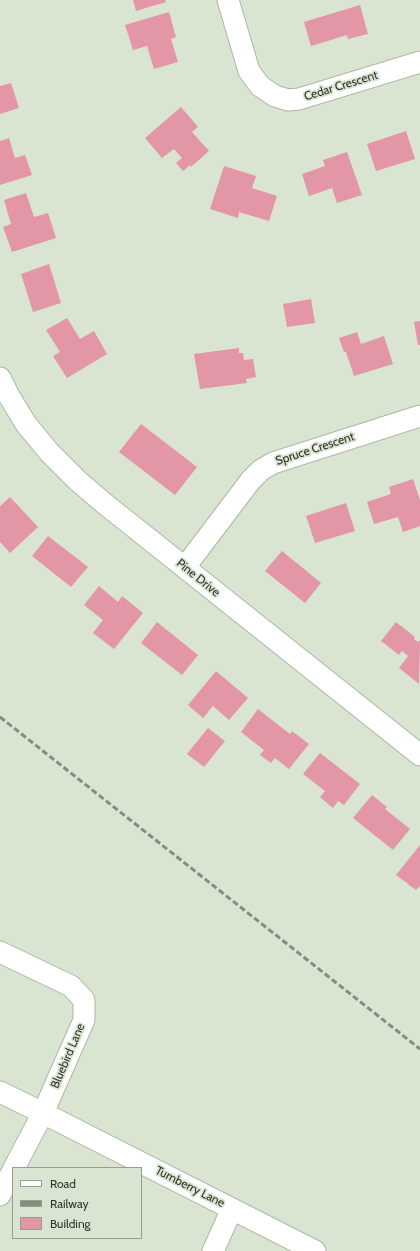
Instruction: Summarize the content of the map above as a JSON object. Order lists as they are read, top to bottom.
{
  "streets": {
    "street": [
      "Cedar Crescent",
      "Spruce Crescent",
      "Pine Drive",
      "Bluebird Lane",
      "Turnberry Lane"
    ]
  },
  "crossings": [
    ["Spruce Crescent", "Pine Drive"],
    ["Bluebird Lane", "Turnberry Lane"]
  ],
  "legend": ["Road", "Railway", "Building"]
}
